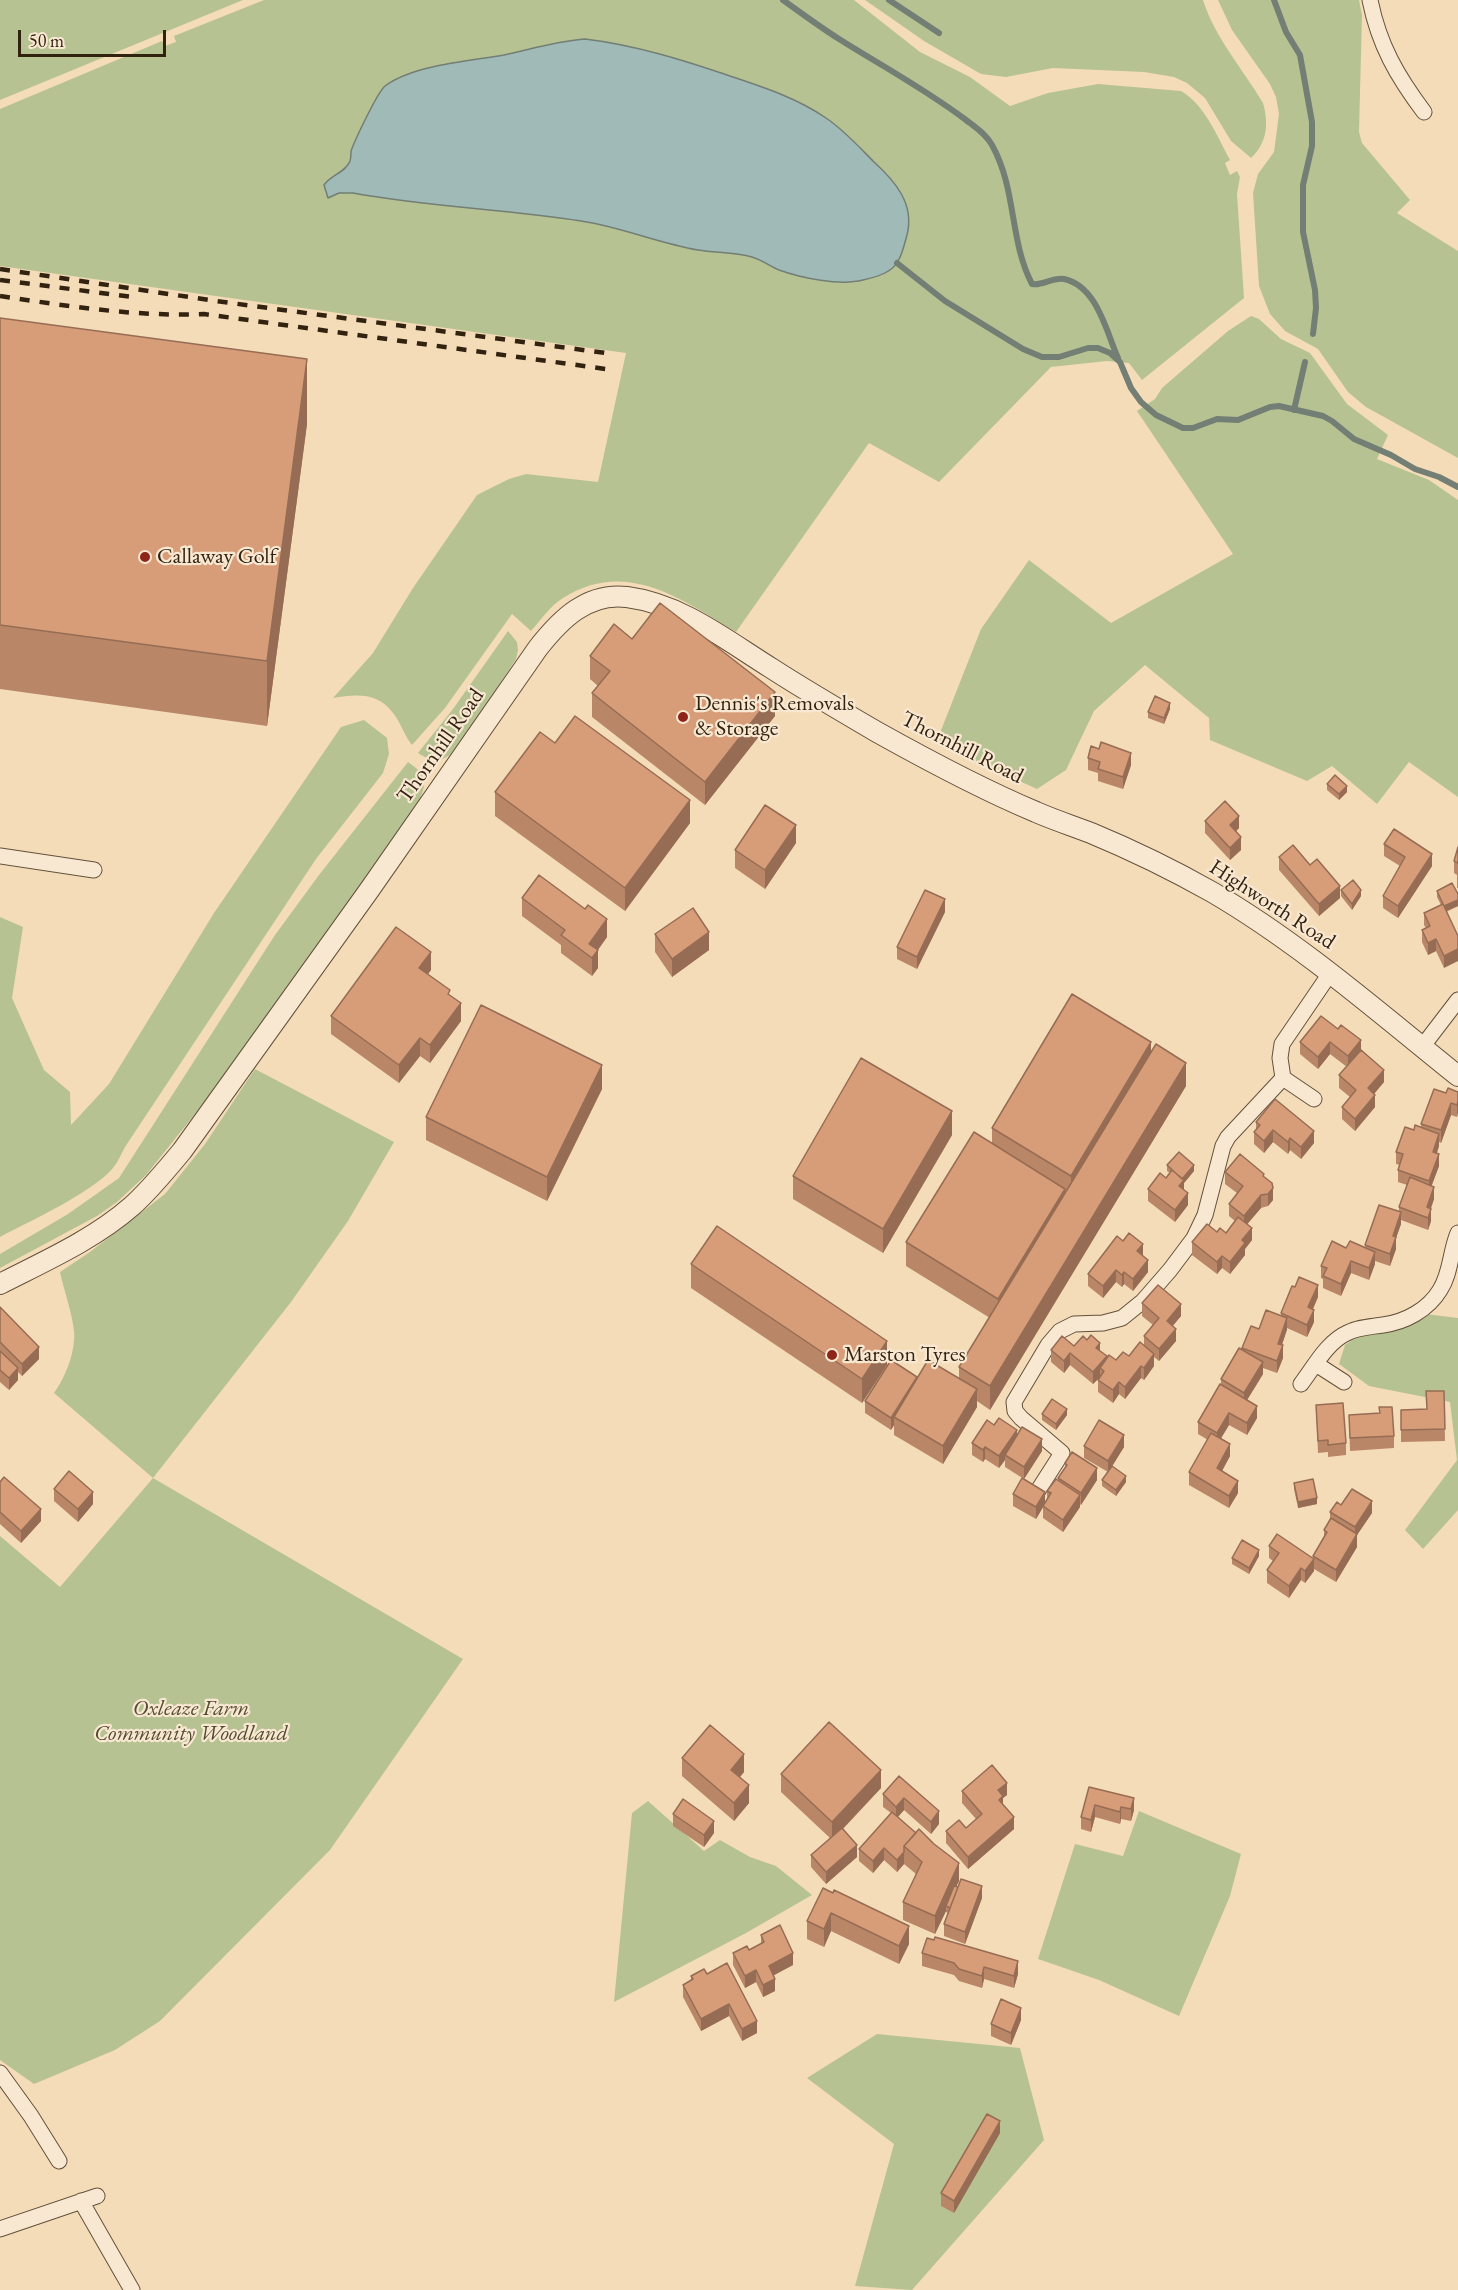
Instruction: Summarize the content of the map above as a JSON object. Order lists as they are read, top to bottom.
{
  "streets": {
    "street": ["Thornhill Road", "Highworth Road"]
  },
  "crossings": [
    ["Thornhill Road", "Highworth Road"]
  ],
  "parks": ["Oxleaze Farm Community Woodland"],
  "places": ["Callaway Golf", "Dennis's Removals & Storage", "Marston Tyres"],
  "scale_bar": "50 m"
}
